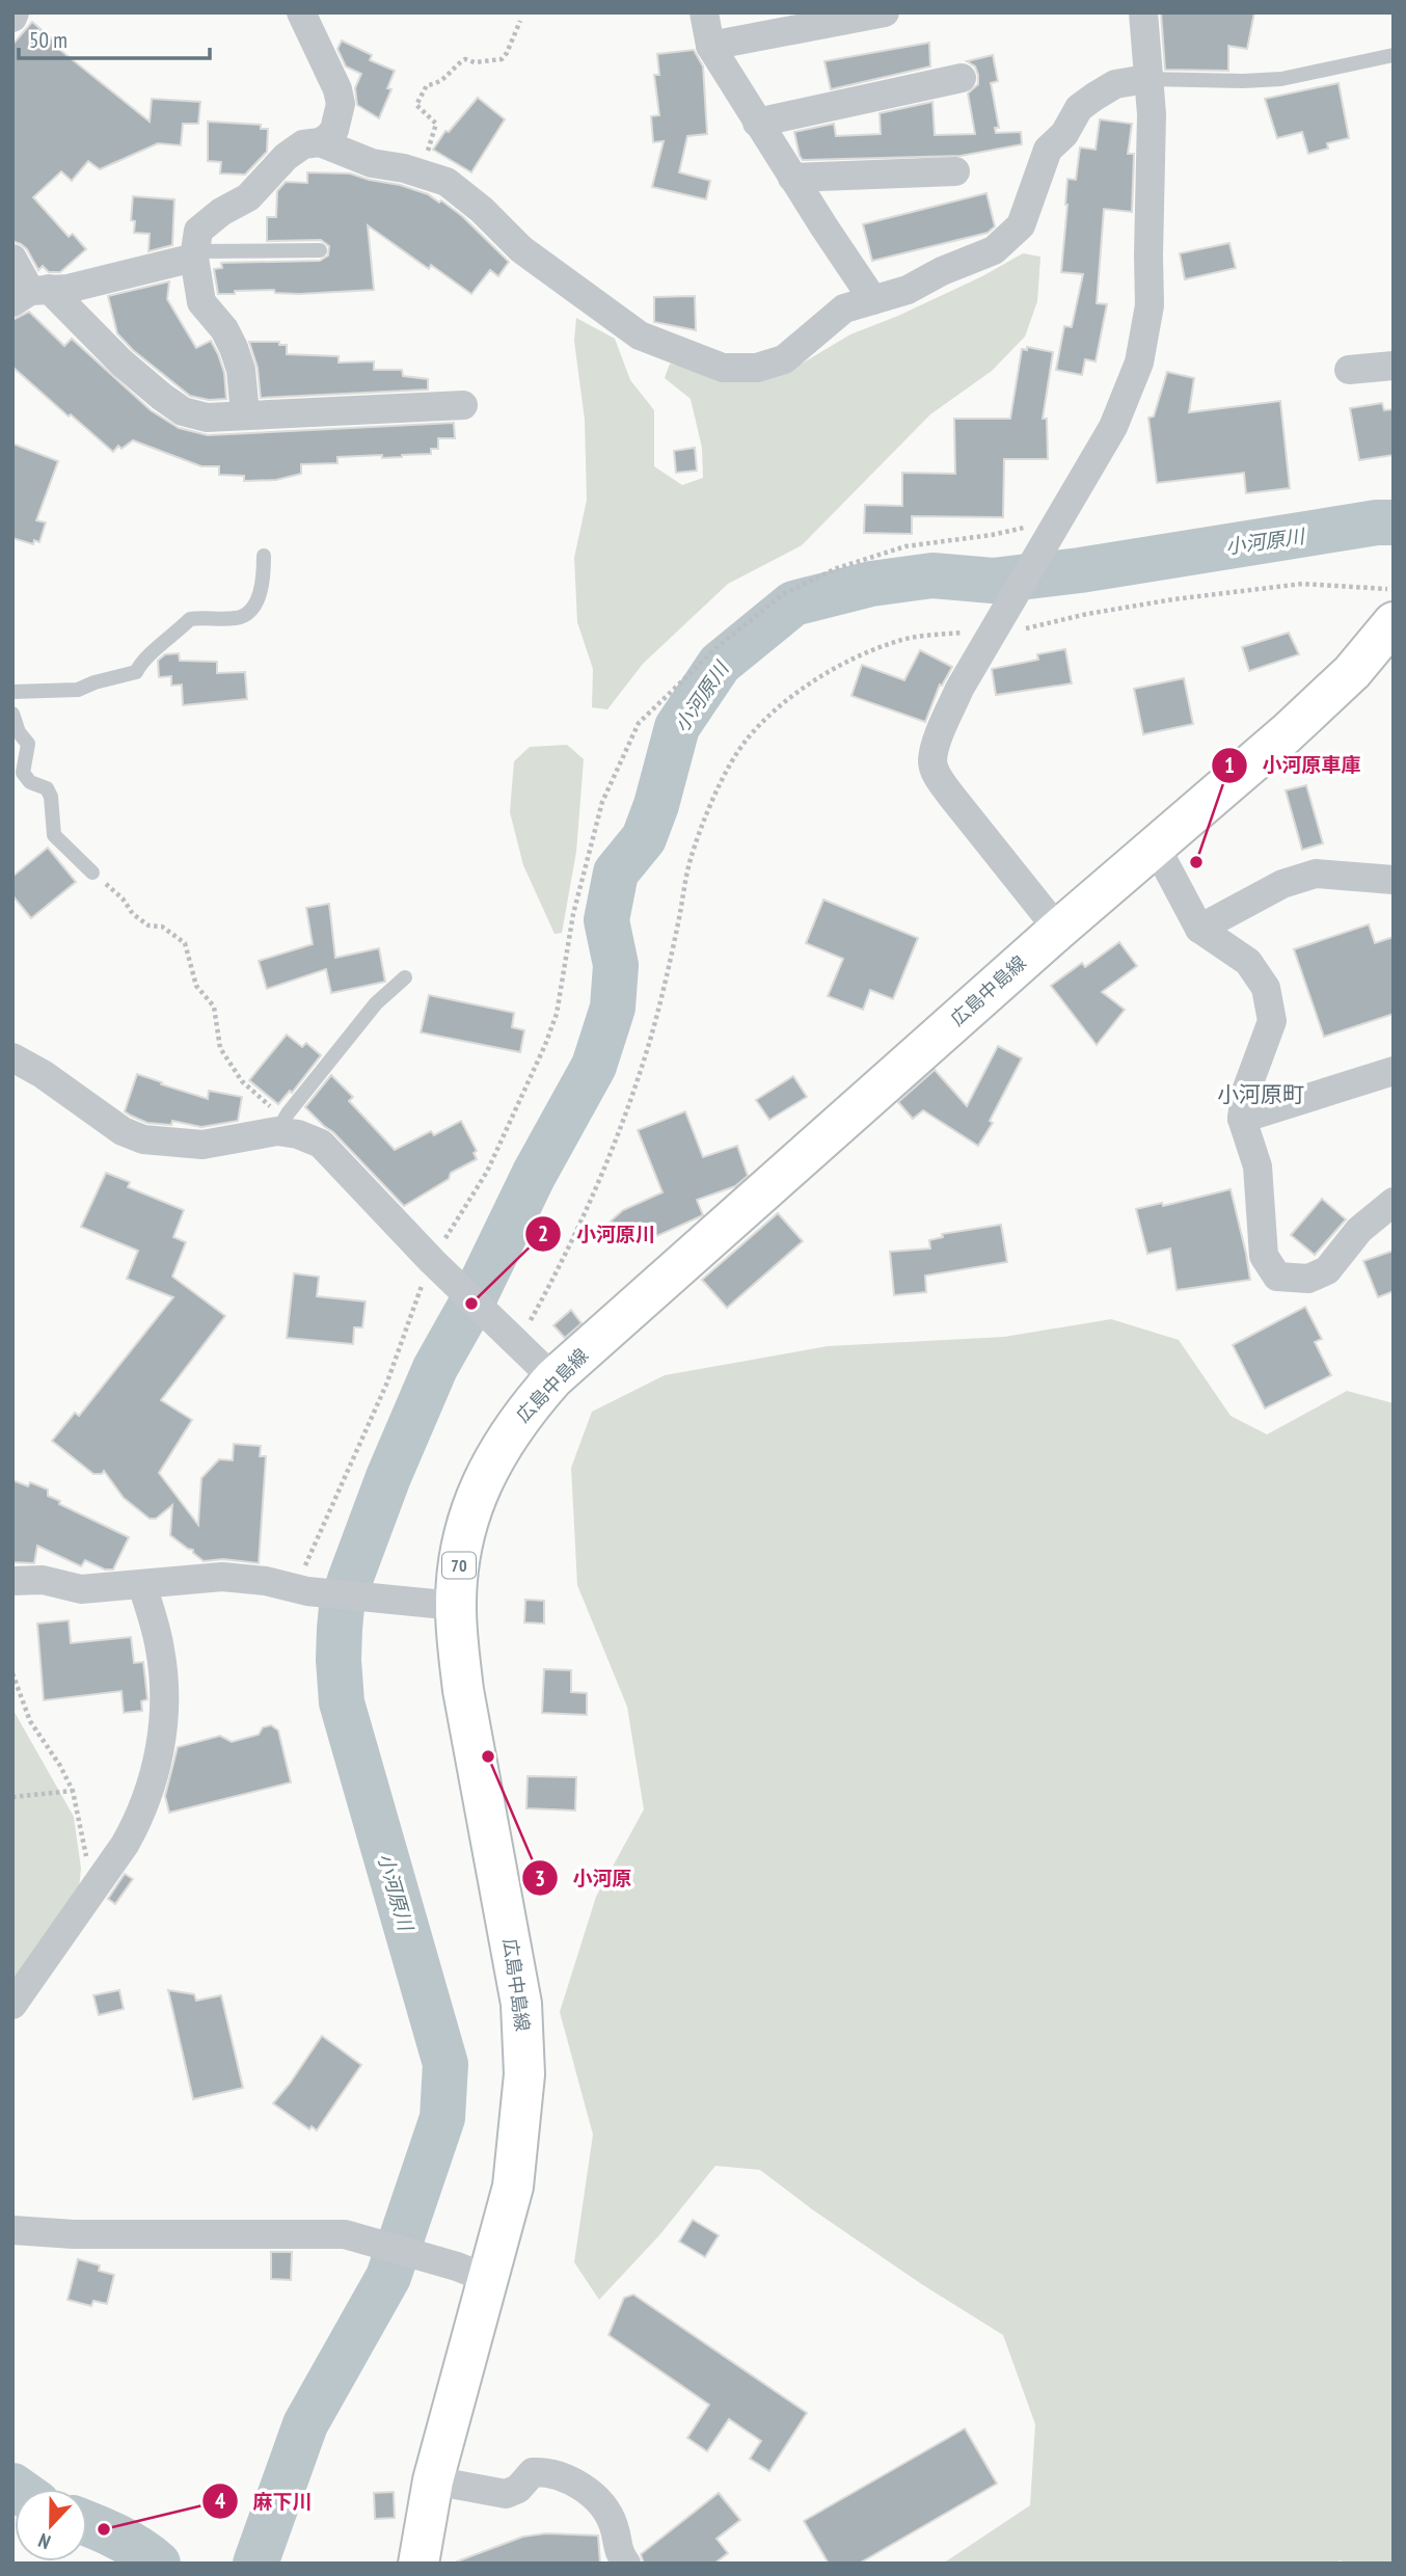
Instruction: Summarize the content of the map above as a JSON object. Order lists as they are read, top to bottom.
{
  "streets": {
    "main road": ["広島中島線", "70"]
  },
  "districts": ["小河原町"],
  "water": ["小河原川"],
  "places": [
    "小河原車庫",
    "小河原川",
    "小河原",
    "麻下川"
  ],
  "scale_bar": "50 m",
  "north": "bottom"
}
